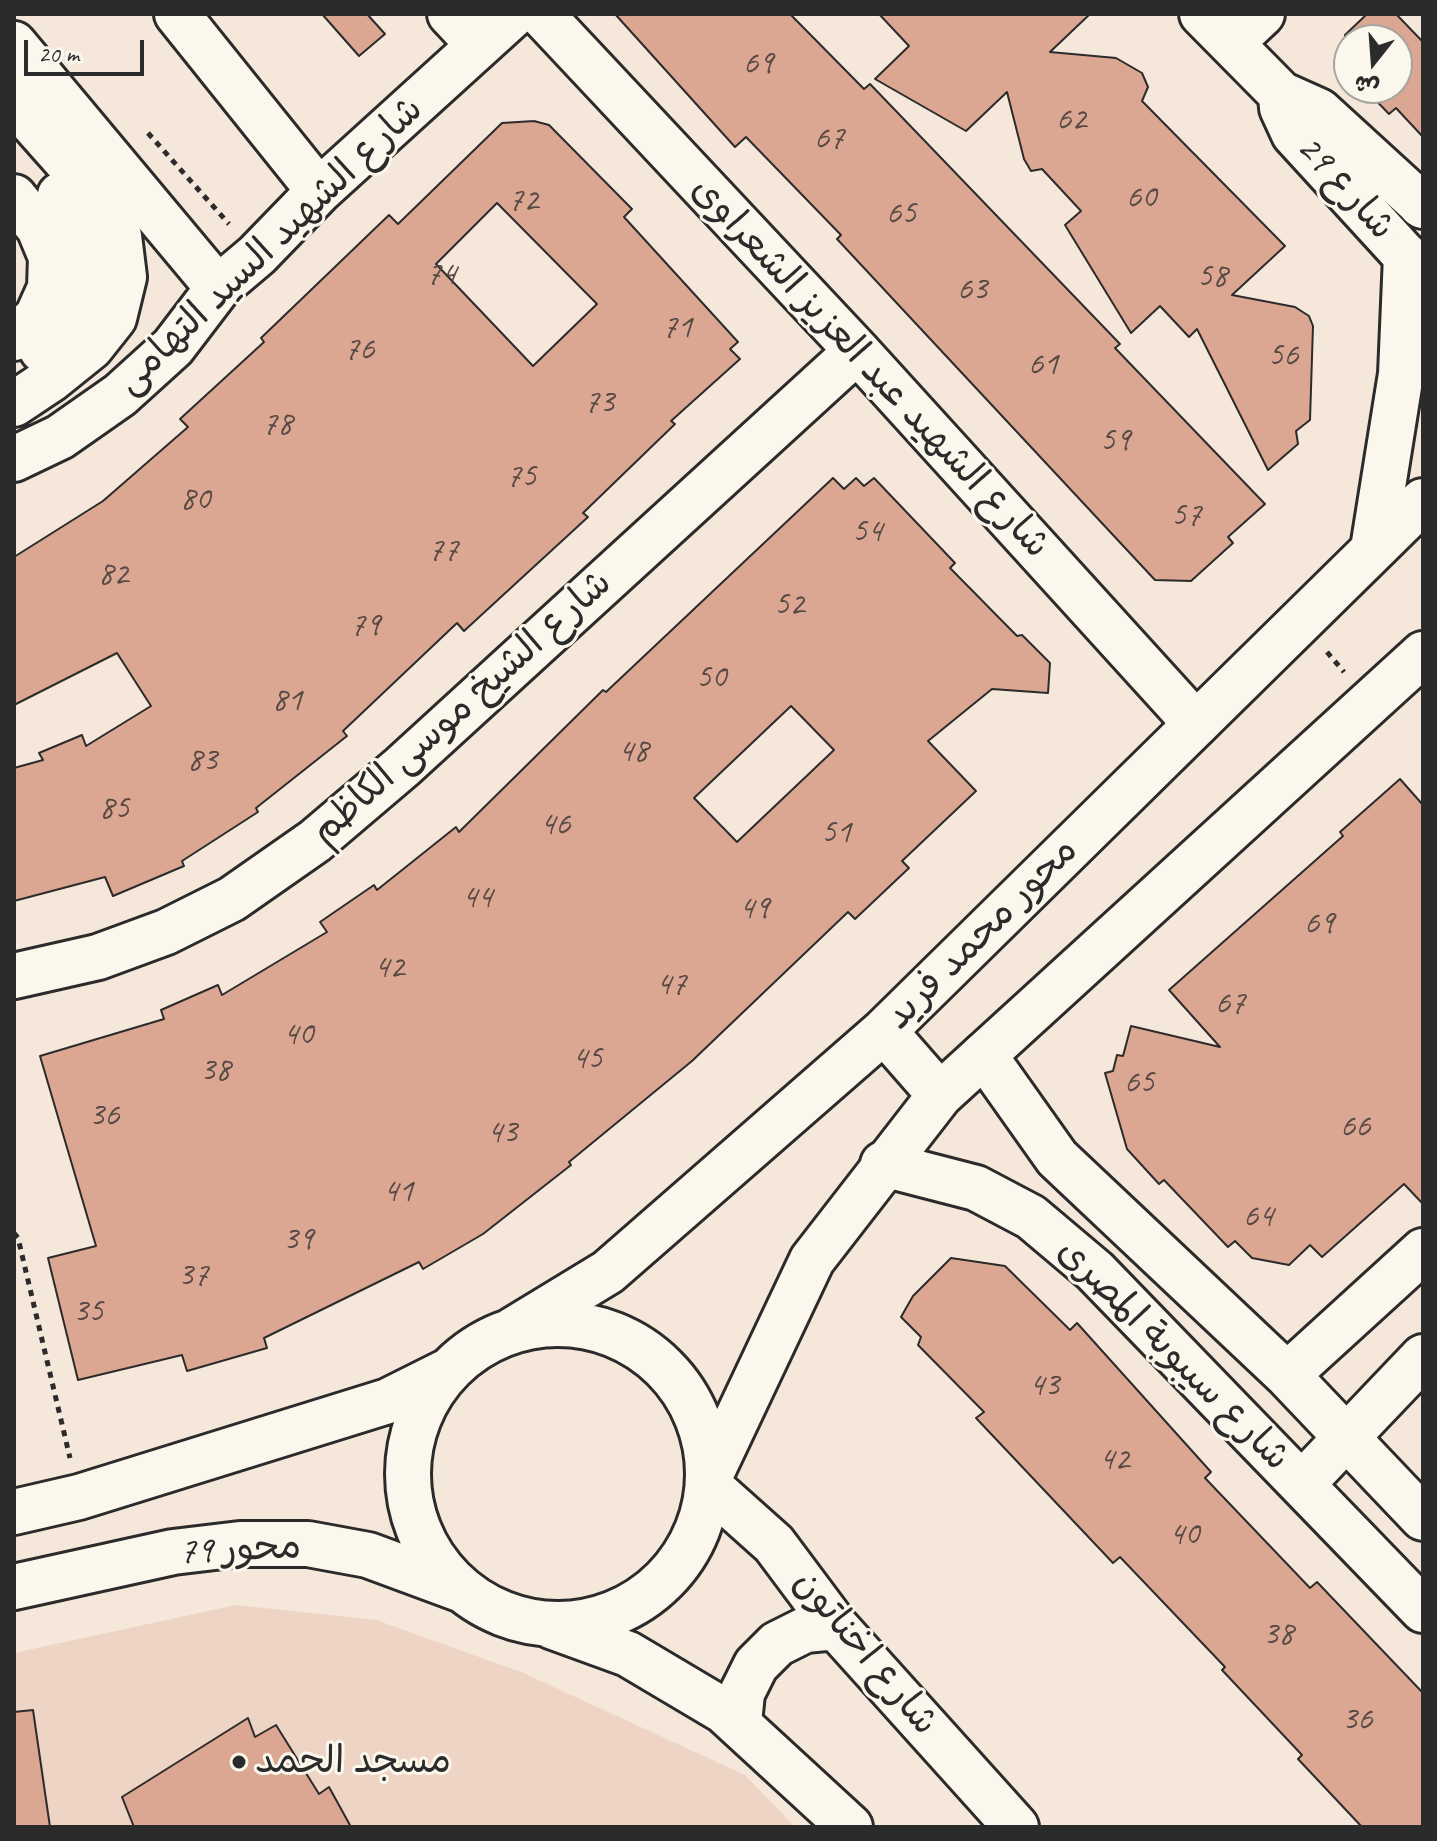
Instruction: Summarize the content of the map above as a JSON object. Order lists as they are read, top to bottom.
{
  "streets": {
    "main road": [
      "شارع 29",
      "شارع الشهيد السيد التهامى",
      "شارع الشهيد عبد العزيز الشعراوى",
      "شارع الشيخ موسى الكاظم",
      "محور محمد فريد",
      "شارع سيبوبة المصرى",
      "محور 79",
      "شارع اخناتون"
    ]
  },
  "crossings": [
    ["شارع الشهيد عبد العزيز الشعراوى", "شارع الشيخ موسى الكاظم"],
    ["شارع الشهيد عبد العزيز الشعراوى", "محور محمد فريد"]
  ],
  "places": ["مسجد الحمد"],
  "house_numbers": [
    "69",
    "62",
    "67",
    "60",
    "72",
    "65",
    "74",
    "58",
    "63",
    "71",
    "76",
    "56",
    "61",
    "73",
    "78",
    "59",
    "75",
    "80",
    "57",
    "54",
    "77",
    "82",
    "52",
    "79",
    "50",
    "81",
    "48",
    "83",
    "85",
    "46",
    "51",
    "44",
    "49",
    "69",
    "42",
    "47",
    "67",
    "40",
    "45",
    "38",
    "65",
    "36",
    "66",
    "43",
    "41",
    "64",
    "39",
    "37",
    "35",
    "43",
    "42",
    "40",
    "38",
    "36"
  ],
  "scale_bar": "20 m",
  "north": "bottom"
}
